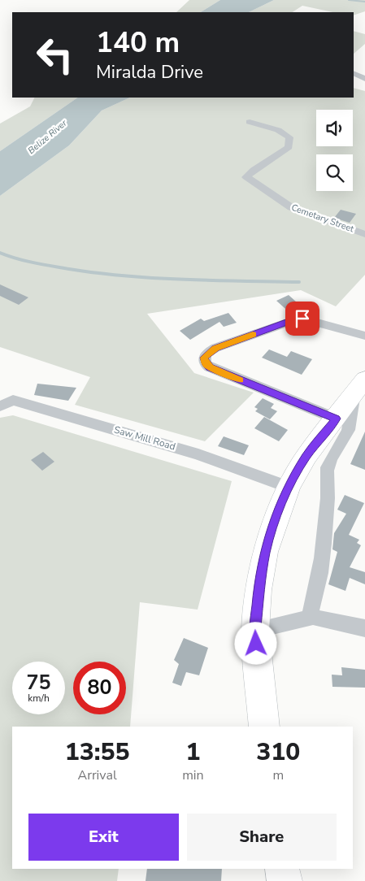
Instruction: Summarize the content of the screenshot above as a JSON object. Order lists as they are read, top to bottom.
{
  "streets": {
    "street": ["Cemetary Street", "Saw Mill Road"]
  },
  "water": ["Belize River"],
  "page": {
    "turn": ["140 m", "Miralda Drive"],
    "speed": "75 km/h",
    "limit": "80",
    "eta": [
      "13:55",
      "Arrival",
      "1",
      "min",
      "310",
      "m"
    ],
    "buttons": ["Exit", "Share"]
  }
}
